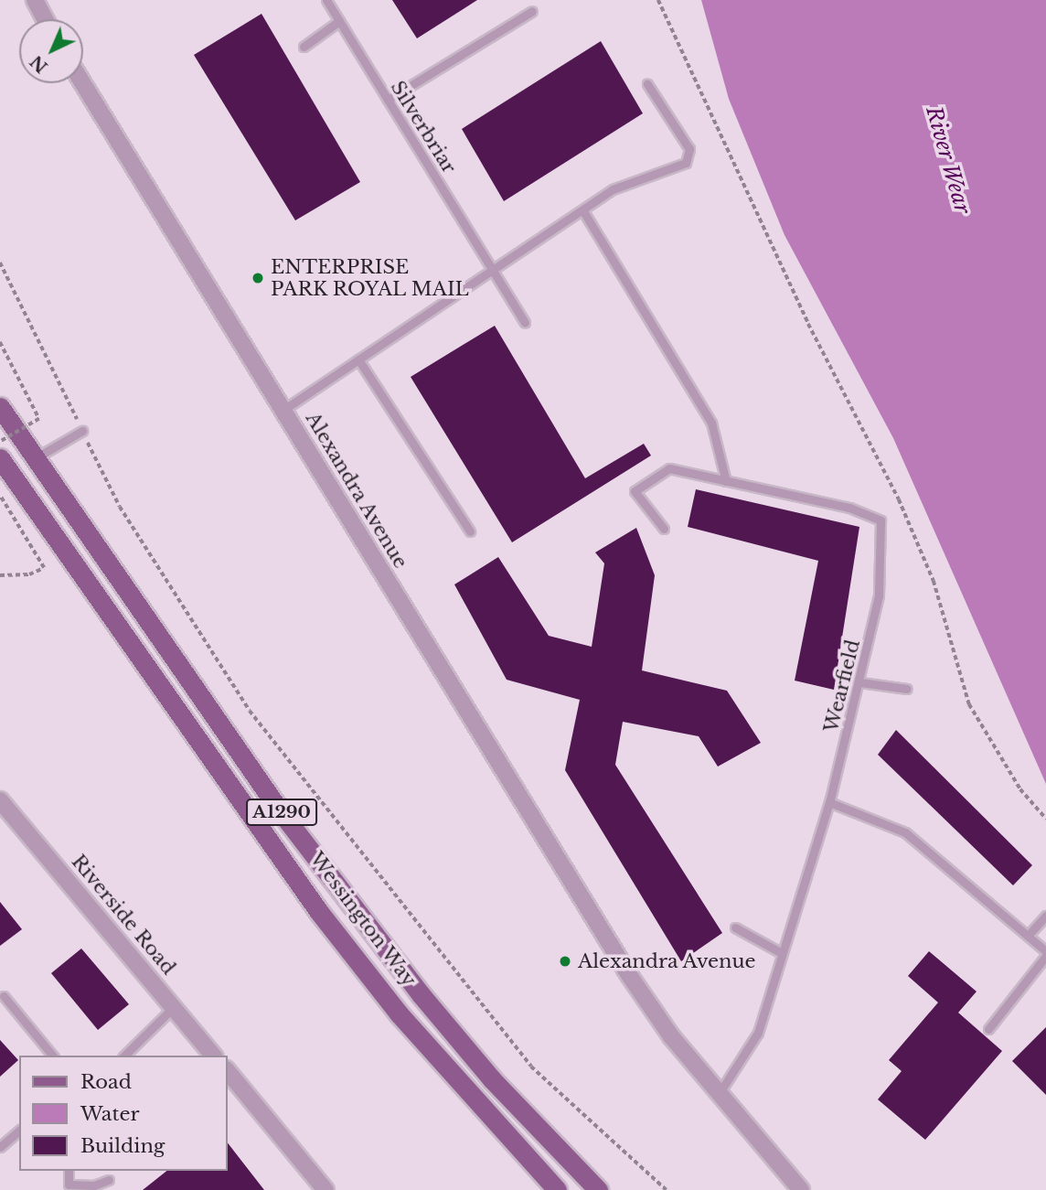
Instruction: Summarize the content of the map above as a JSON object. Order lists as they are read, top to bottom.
{
  "streets": {
    "main road": ["A1290", "Wessington Way"],
    "street": ["Alexandra Avenue", "Riverside Road"],
    "lane": ["Silverbriar", "Wearfield"]
  },
  "crossings": [
    ["Alexandra Avenue", "Wearfield"]
  ],
  "water": ["River Wear"],
  "places": ["ENTERPRISE PARK ROYAL MAIL", "Alexandra Avenue"],
  "legend": ["Road", "Water", "Building"],
  "north": "bottom left"
}
